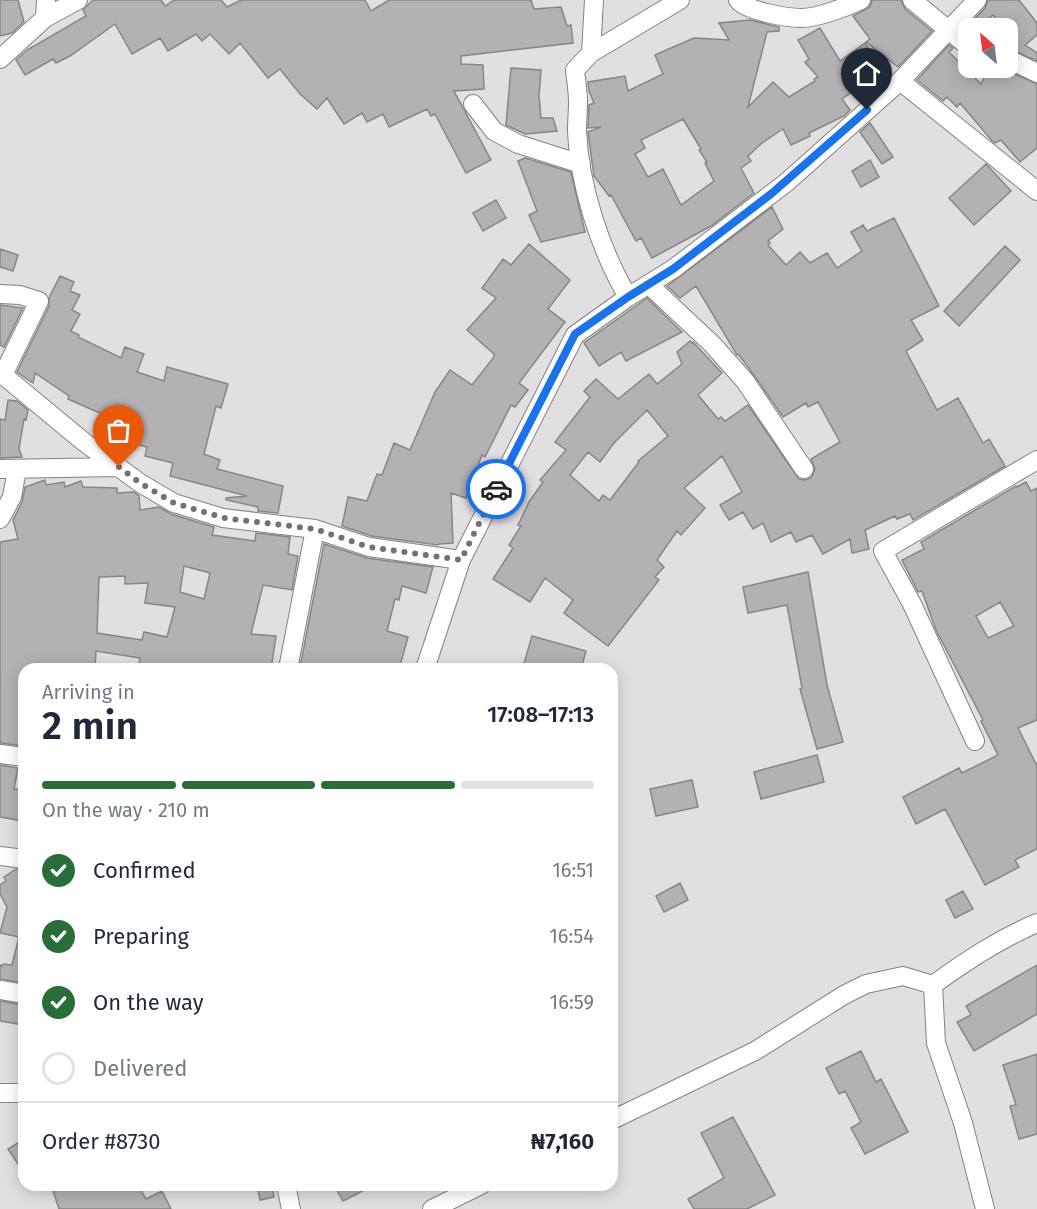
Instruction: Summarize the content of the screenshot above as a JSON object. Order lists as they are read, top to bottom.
{
  "north": "top left",
  "page": {
    "heading": ["2 min", "Arriving in", "17:08–17:13"],
    "panel": ["Order #8730", "₦7,160"],
    "bar": "On the way · 210 m",
    "list": [
      ["Confirmed", "16:51"],
      ["Preparing", "16:54"],
      ["On the way", "16:59"],
      "Delivered"
    ]
  }
}
